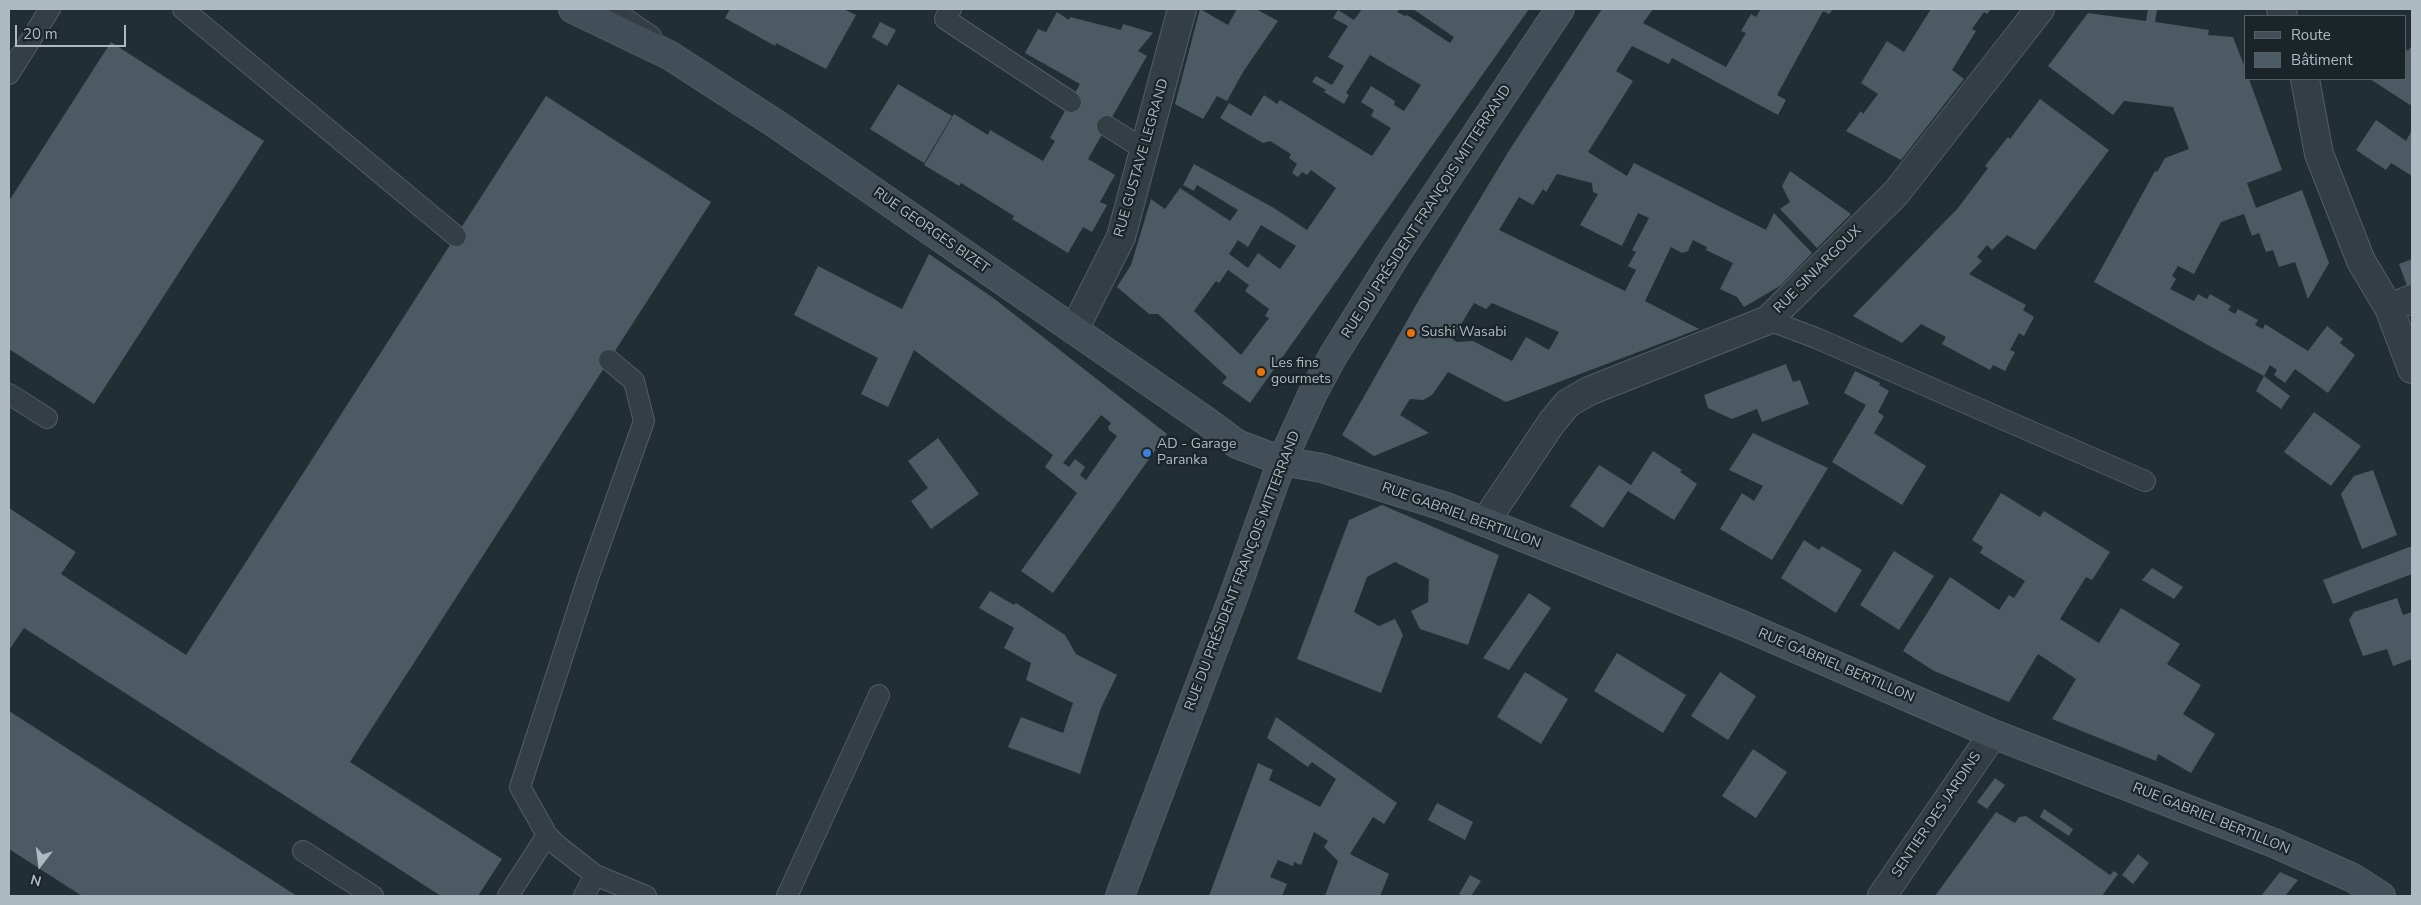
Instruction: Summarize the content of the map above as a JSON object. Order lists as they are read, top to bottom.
{
  "streets": {
    "main road": ["RUE DU PRÉSIDENT FRANÇOIS MITTERRAND", "RUE GEORGES BIZET", "RUE GABRIEL BERTILLON"],
    "street": ["RUE GUSTAVE LEGRAND", "RUE SINIARGOUX", "SENTIER DES JARDINS"]
  },
  "crossings": [
    ["RUE GUSTAVE LEGRAND", "RUE GEORGES BIZET"],
    ["RUE DU PRÉSIDENT FRANÇOIS MITTERRAND", "RUE GEORGES BIZET"],
    ["RUE DU PRÉSIDENT FRANÇOIS MITTERRAND", "RUE GABRIEL BERTILLON"],
    ["RUE GEORGES BIZET", "RUE GABRIEL BERTILLON"],
    ["RUE SINIARGOUX", "RUE GABRIEL BERTILLON"],
    ["RUE GABRIEL BERTILLON", "SENTIER DES JARDINS"]
  ],
  "places": ["Sushi Wasabi", "Les fins gourmets", "AD - Garage Paranka"],
  "legend": ["Route", "Bâtiment"],
  "scale_bar": "20 m",
  "north": "bottom"
}
